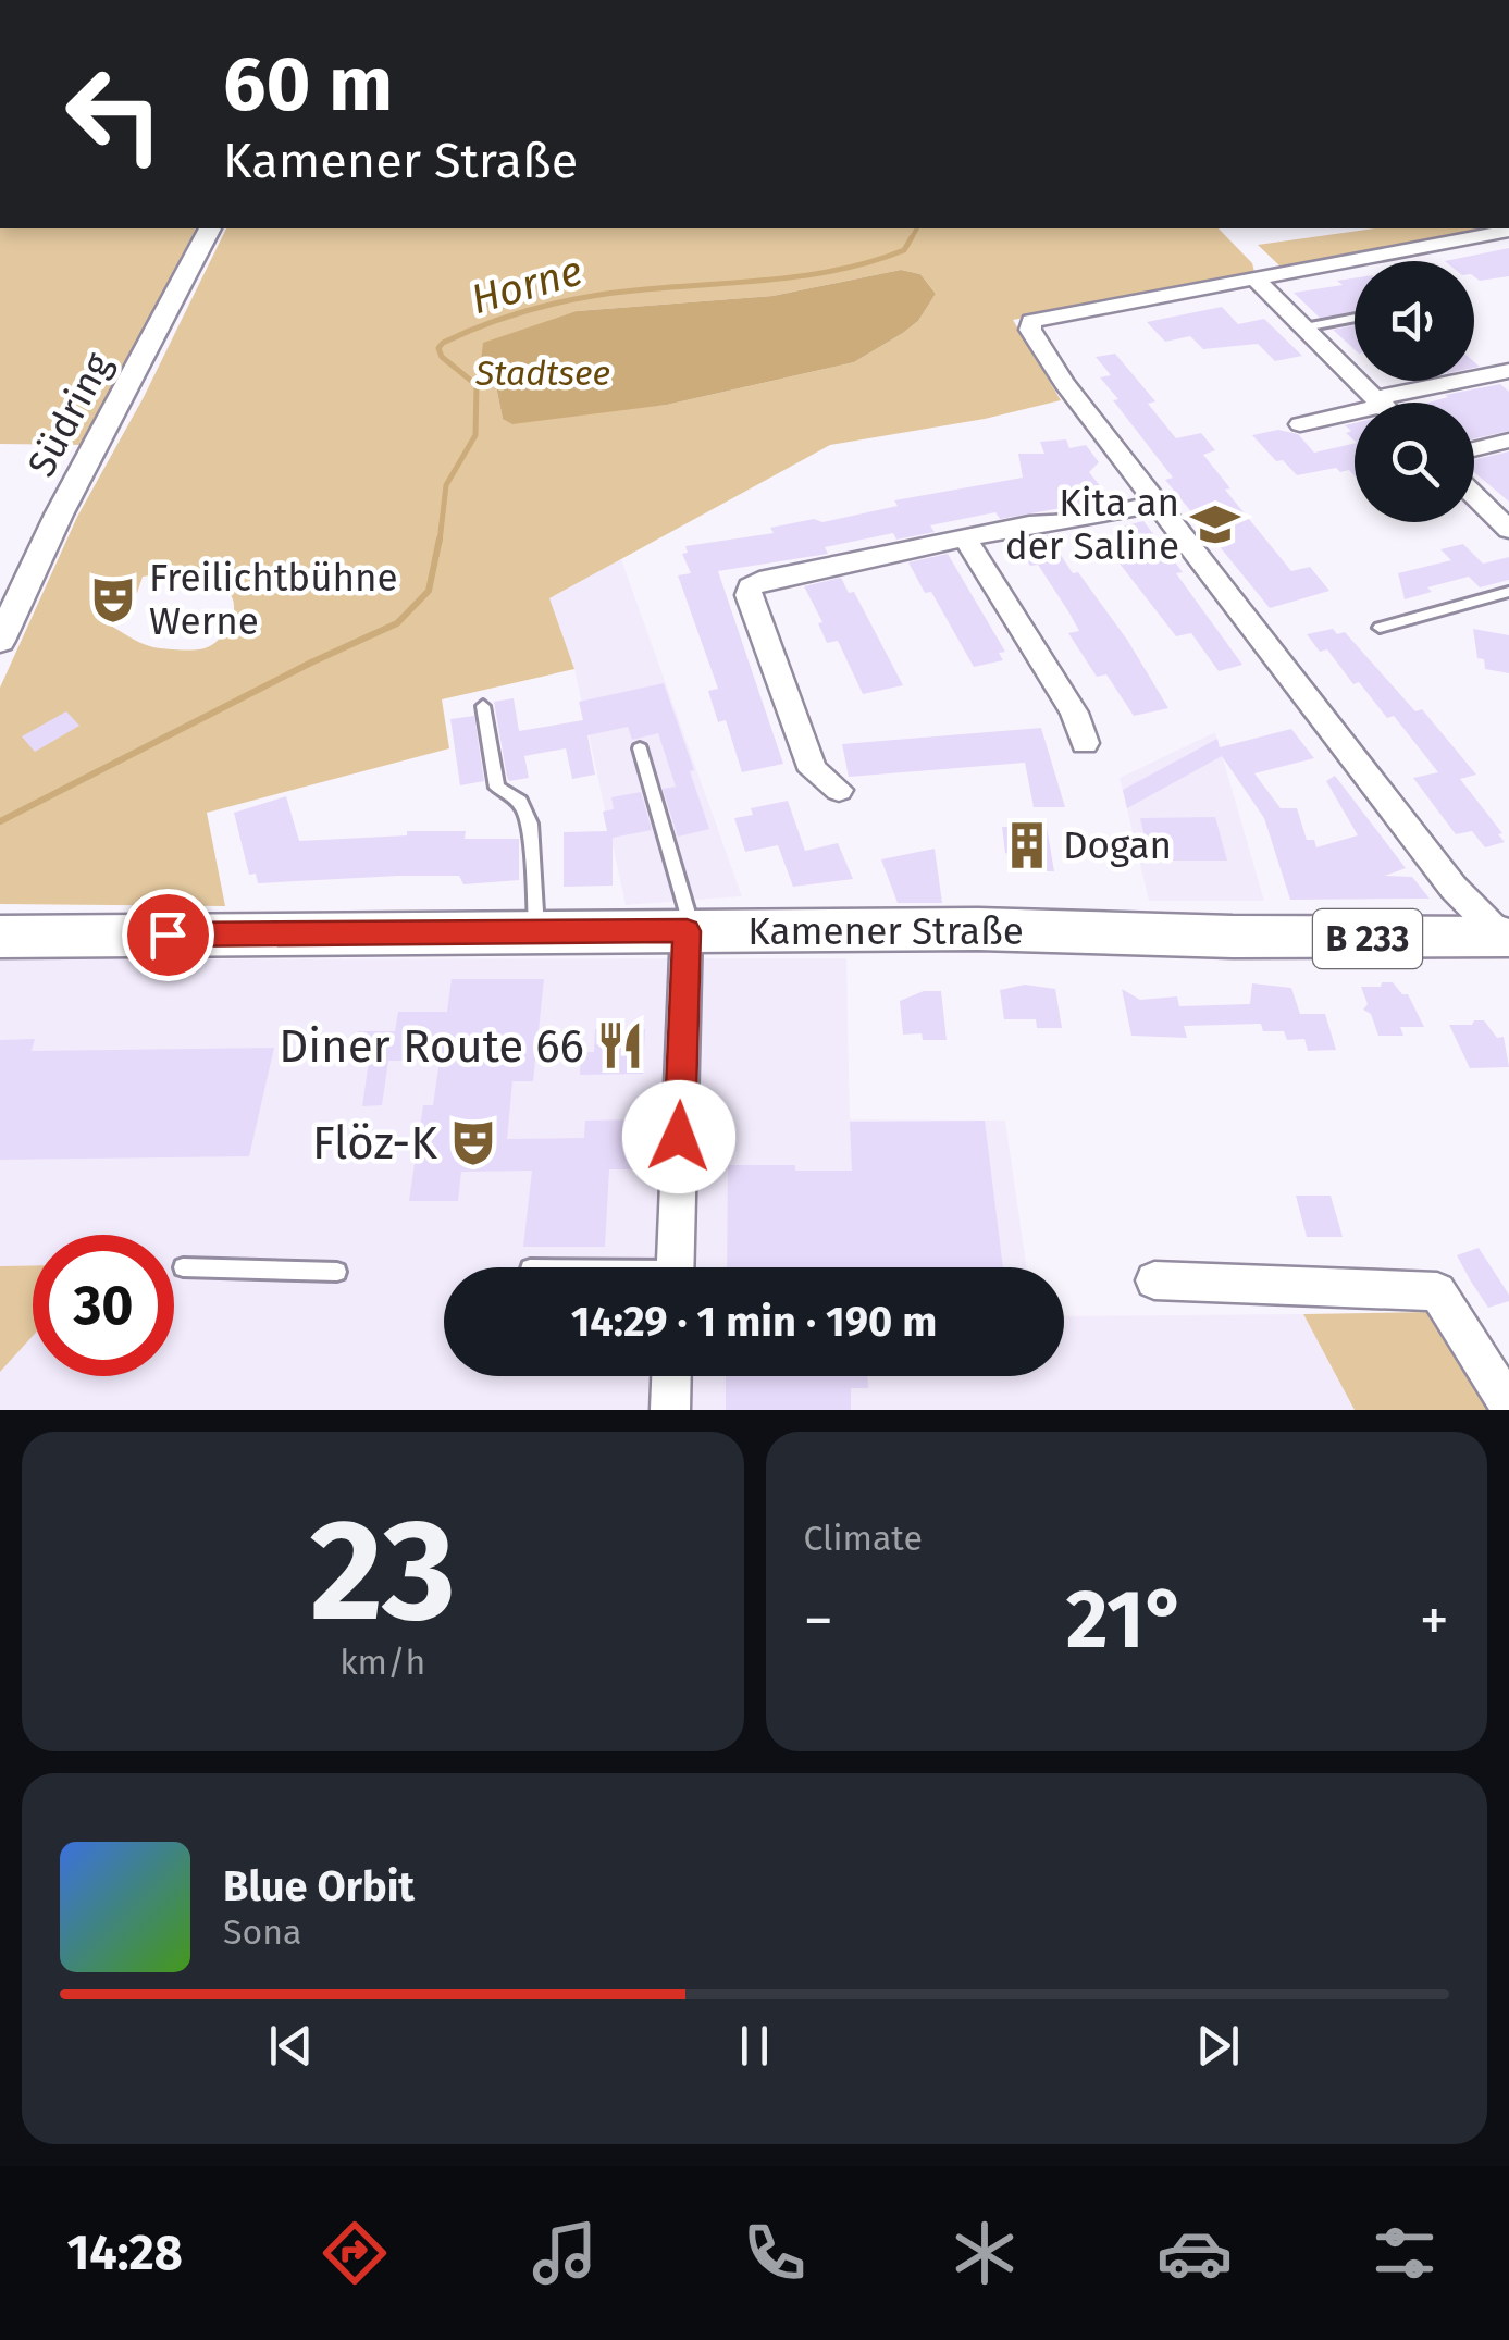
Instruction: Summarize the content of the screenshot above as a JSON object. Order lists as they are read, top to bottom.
{
  "streets": {
    "main road": ["Kamener Straße", "B 233"],
    "street": ["Südring"]
  },
  "water": ["Horne", "Stadtsee"],
  "places": {
    "school or university": ["Kita an der Saline"],
    "theatre": ["Freilichtbühne Werne", "Flöz-K"],
    "building": ["Dogan"],
    "restaurant": ["Diner Route 66"]
  },
  "page": {
    "turn": ["60 m", "Kamener Straße"],
    "limit": "30",
    "trip": "14:29 · 1 min · 190 m",
    "tile": [
      ["23", "km/h"],
      "Climate"
    ],
    "heat": ["−", "21°", "+"],
    "song": ["Blue Orbit", "Sona"],
    "tabs": "14:28"
  }
}
